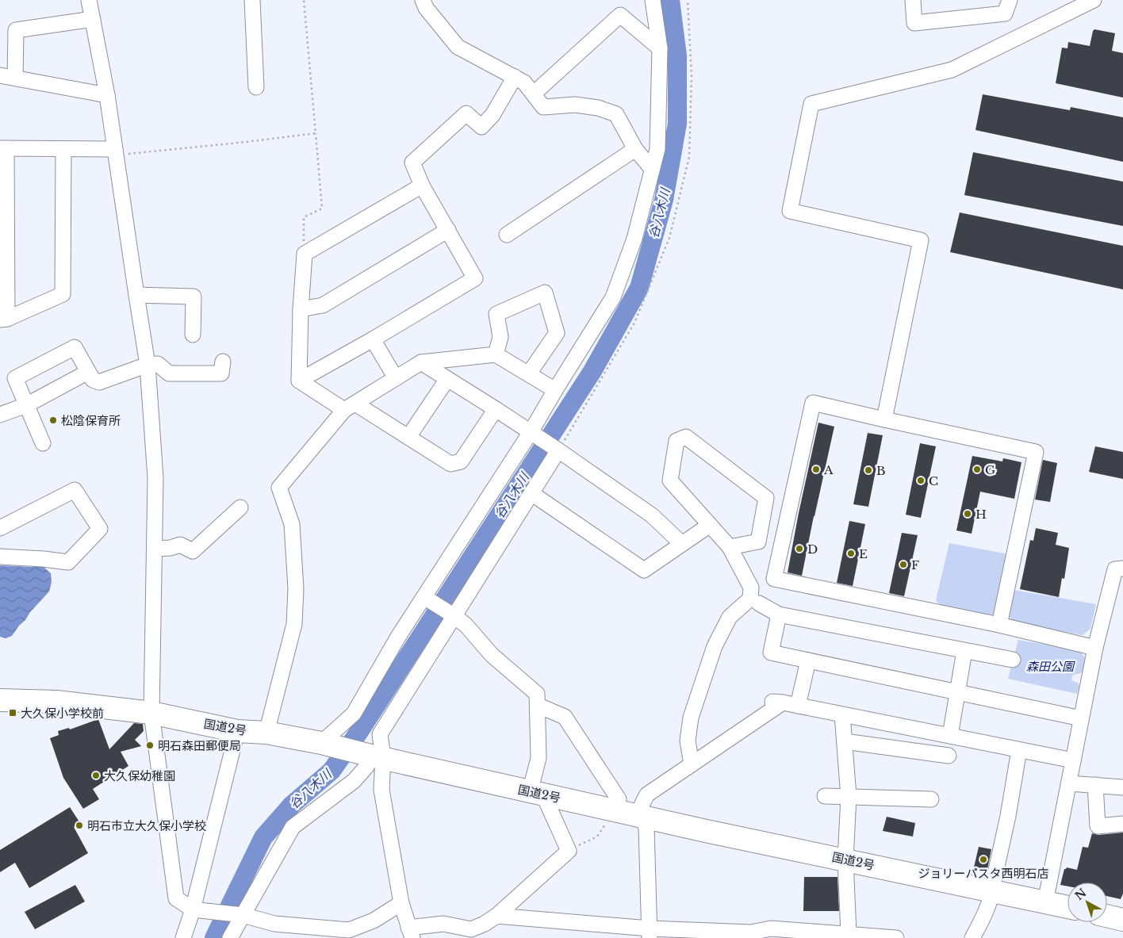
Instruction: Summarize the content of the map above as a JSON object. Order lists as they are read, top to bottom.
{
  "streets": {
    "highway": ["国道2号"]
  },
  "water": ["谷八木川"],
  "parks": ["森田公園"],
  "places": {
    "other": [
      "松陰保育所",
      "A",
      "G",
      "B",
      "C",
      "H",
      "D",
      "E",
      "F",
      "明石森田郵便局",
      "大久保幼稚園",
      "明石市立大久保小学校",
      "ジョリーパスタ西明石店"
    ],
    "transit": ["大久保小学校前"]
  },
  "north": "top left"
}
